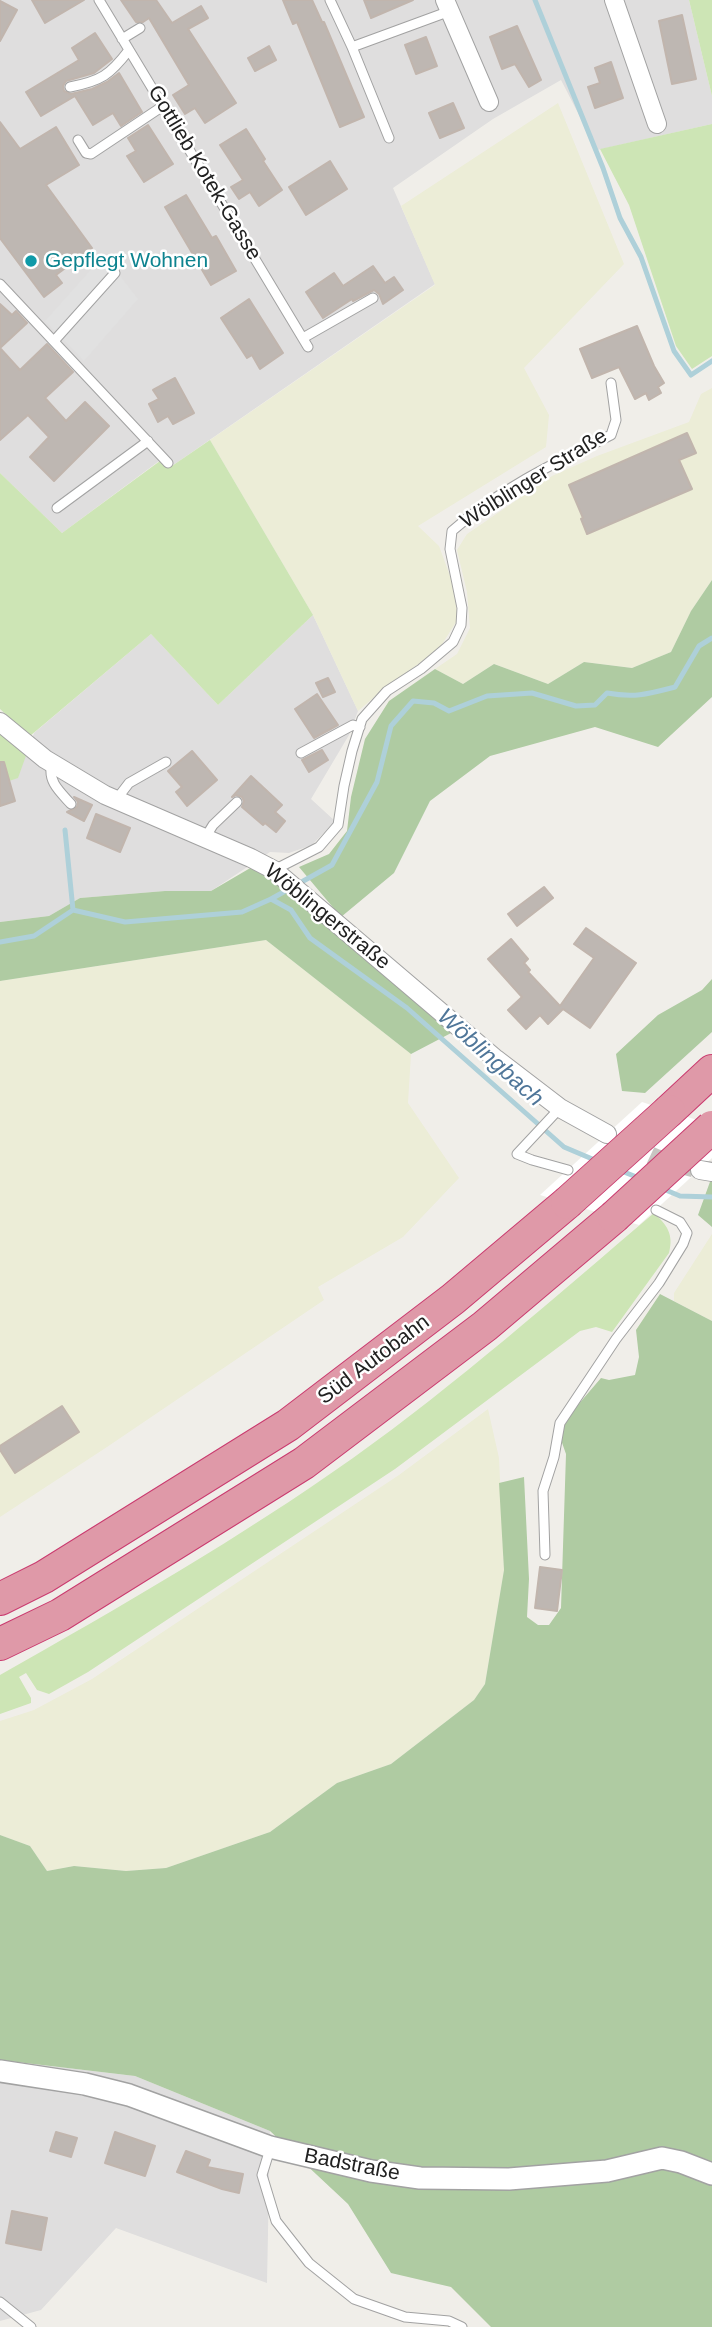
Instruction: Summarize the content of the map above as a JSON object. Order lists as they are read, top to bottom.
{
  "streets": {
    "highway": ["Süd Autobahn"],
    "street": ["Wöblingerstraße", "Badstraße"],
    "lane": ["Gottlieb Kotek-Gasse", "Wölblinger Straße"]
  },
  "crossings": [
    ["Wölblinger Straße", "Wöblingerstraße"]
  ],
  "water": ["Wöblingbach"],
  "places": ["Gepflegt Wohnen"]
}
